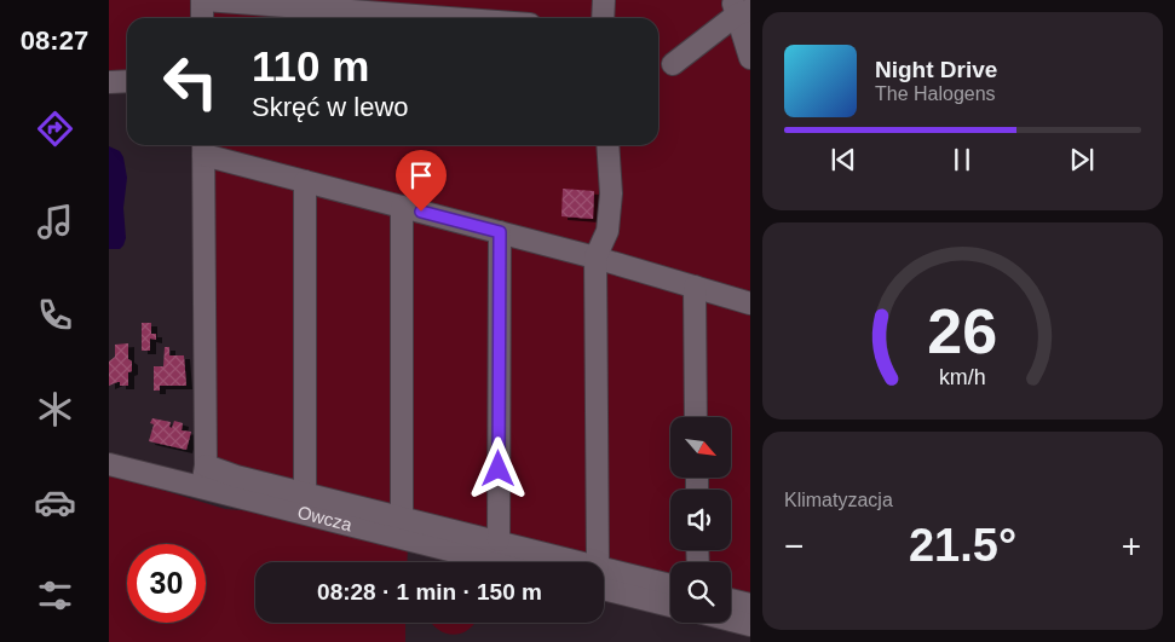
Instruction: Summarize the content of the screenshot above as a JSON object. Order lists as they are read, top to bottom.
{
  "streets": {
    "street": ["Owcza"]
  },
  "north": "bottom right",
  "page": {
    "tabs": "08:27",
    "turn": ["110 m", "Skręć w lewo"],
    "song": ["Night Drive", "The Halogens"],
    "tile": "Klimatyzacja",
    "heat": ["−", "21.5°", "+"],
    "limit": "30",
    "trip": "08:28 · 1 min · 150 m",
    "gauge": ["26", "km/h"]
  }
}
